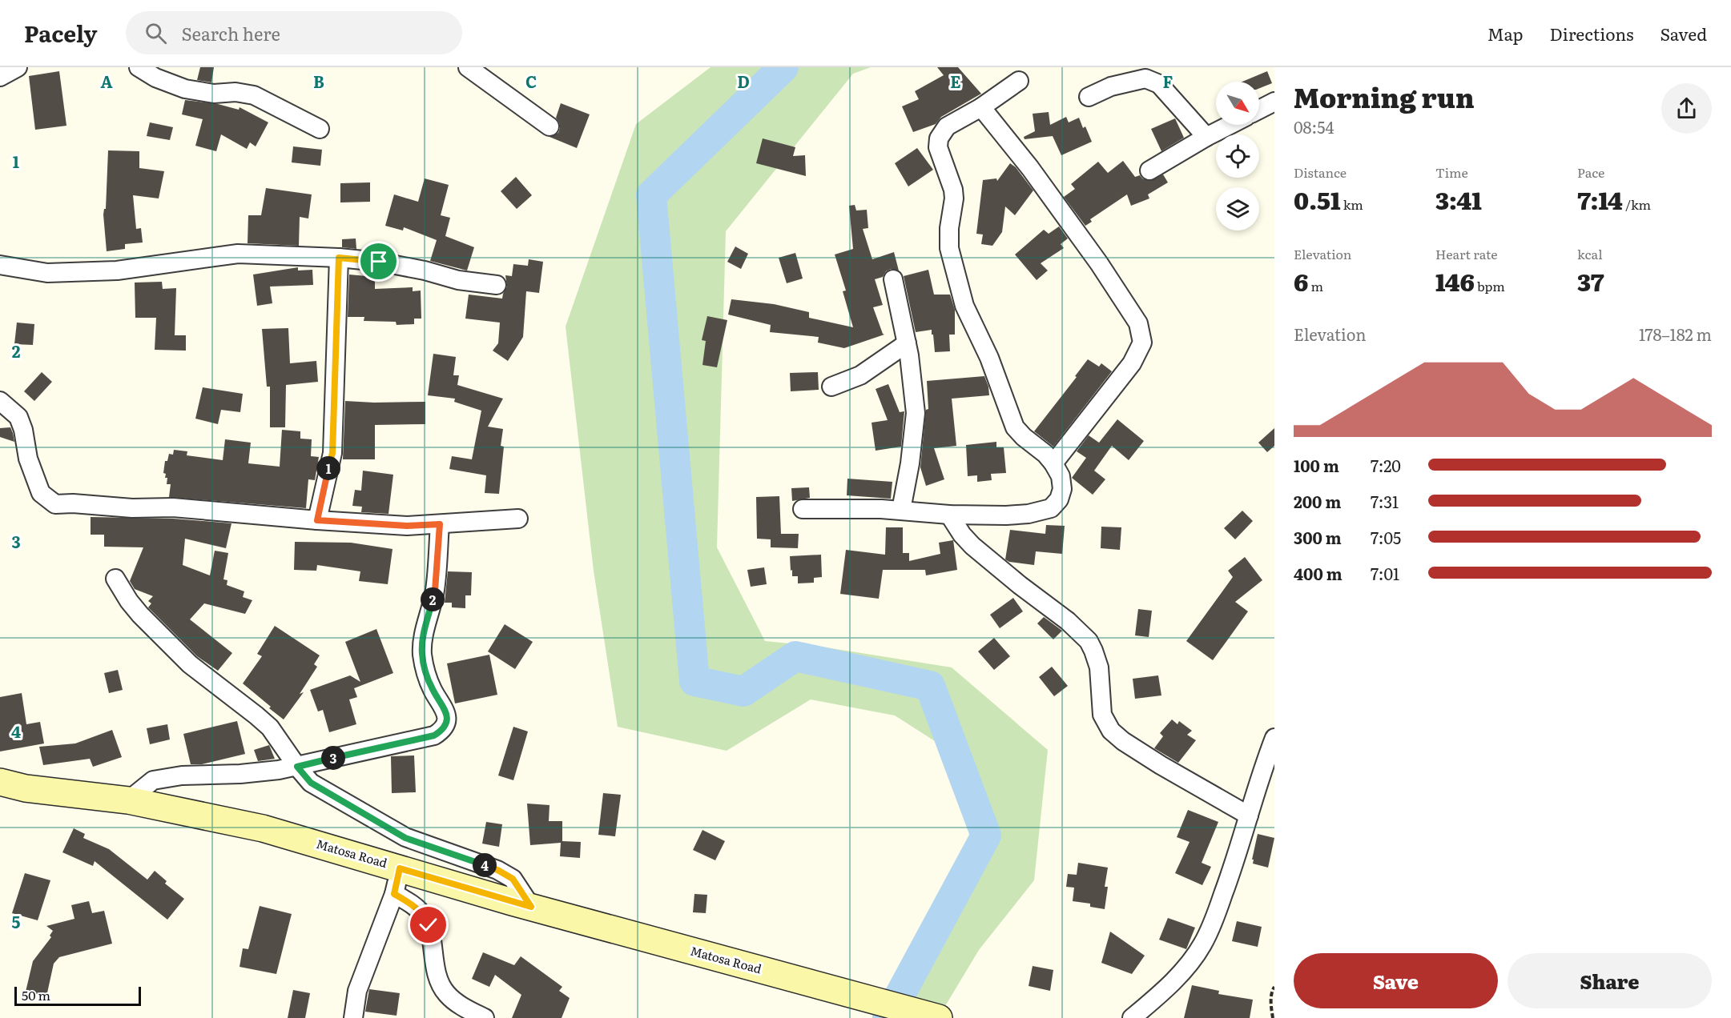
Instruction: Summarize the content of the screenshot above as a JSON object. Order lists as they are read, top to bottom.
{
  "streets": {
    "street": ["Matosa Road"]
  },
  "scale_bar": "50 m",
  "north": "bottom right",
  "page": {
    "header": "Pacely",
    "search": "Search here",
    "nav": ["Map", "Directions", "Saved"],
    "heading": ["Morning run", "08:54"],
    "stats": [
      ["Distance", "0.51 km"],
      ["Time", "3:41"],
      ["Pace", "7:14 /km"],
      ["Elevation", "6 m"],
      ["Heart rate", "146 bpm"],
      ["kcal", "37"]
    ],
    "chart": ["Elevation", "178–182 m"],
    "list": [
      {
        "name": "100 m",
        "note": "7:20"
      },
      {
        "name": "200 m",
        "note": "7:31"
      },
      {
        "name": "300 m",
        "note": "7:05"
      },
      {
        "name": "400 m",
        "note": "7:01"
      }
    ],
    "pins": [
      "1",
      "2",
      "3",
      "4"
    ],
    "buttons": ["Save", "Share"],
    "scale": "50 m"
  },
  "grid": {
    "columns": [
      "A",
      "B",
      "C",
      "D",
      "E",
      "F"
    ],
    "rows": [
      "1",
      "2",
      "3",
      "4",
      "5"
    ]
  }
}
